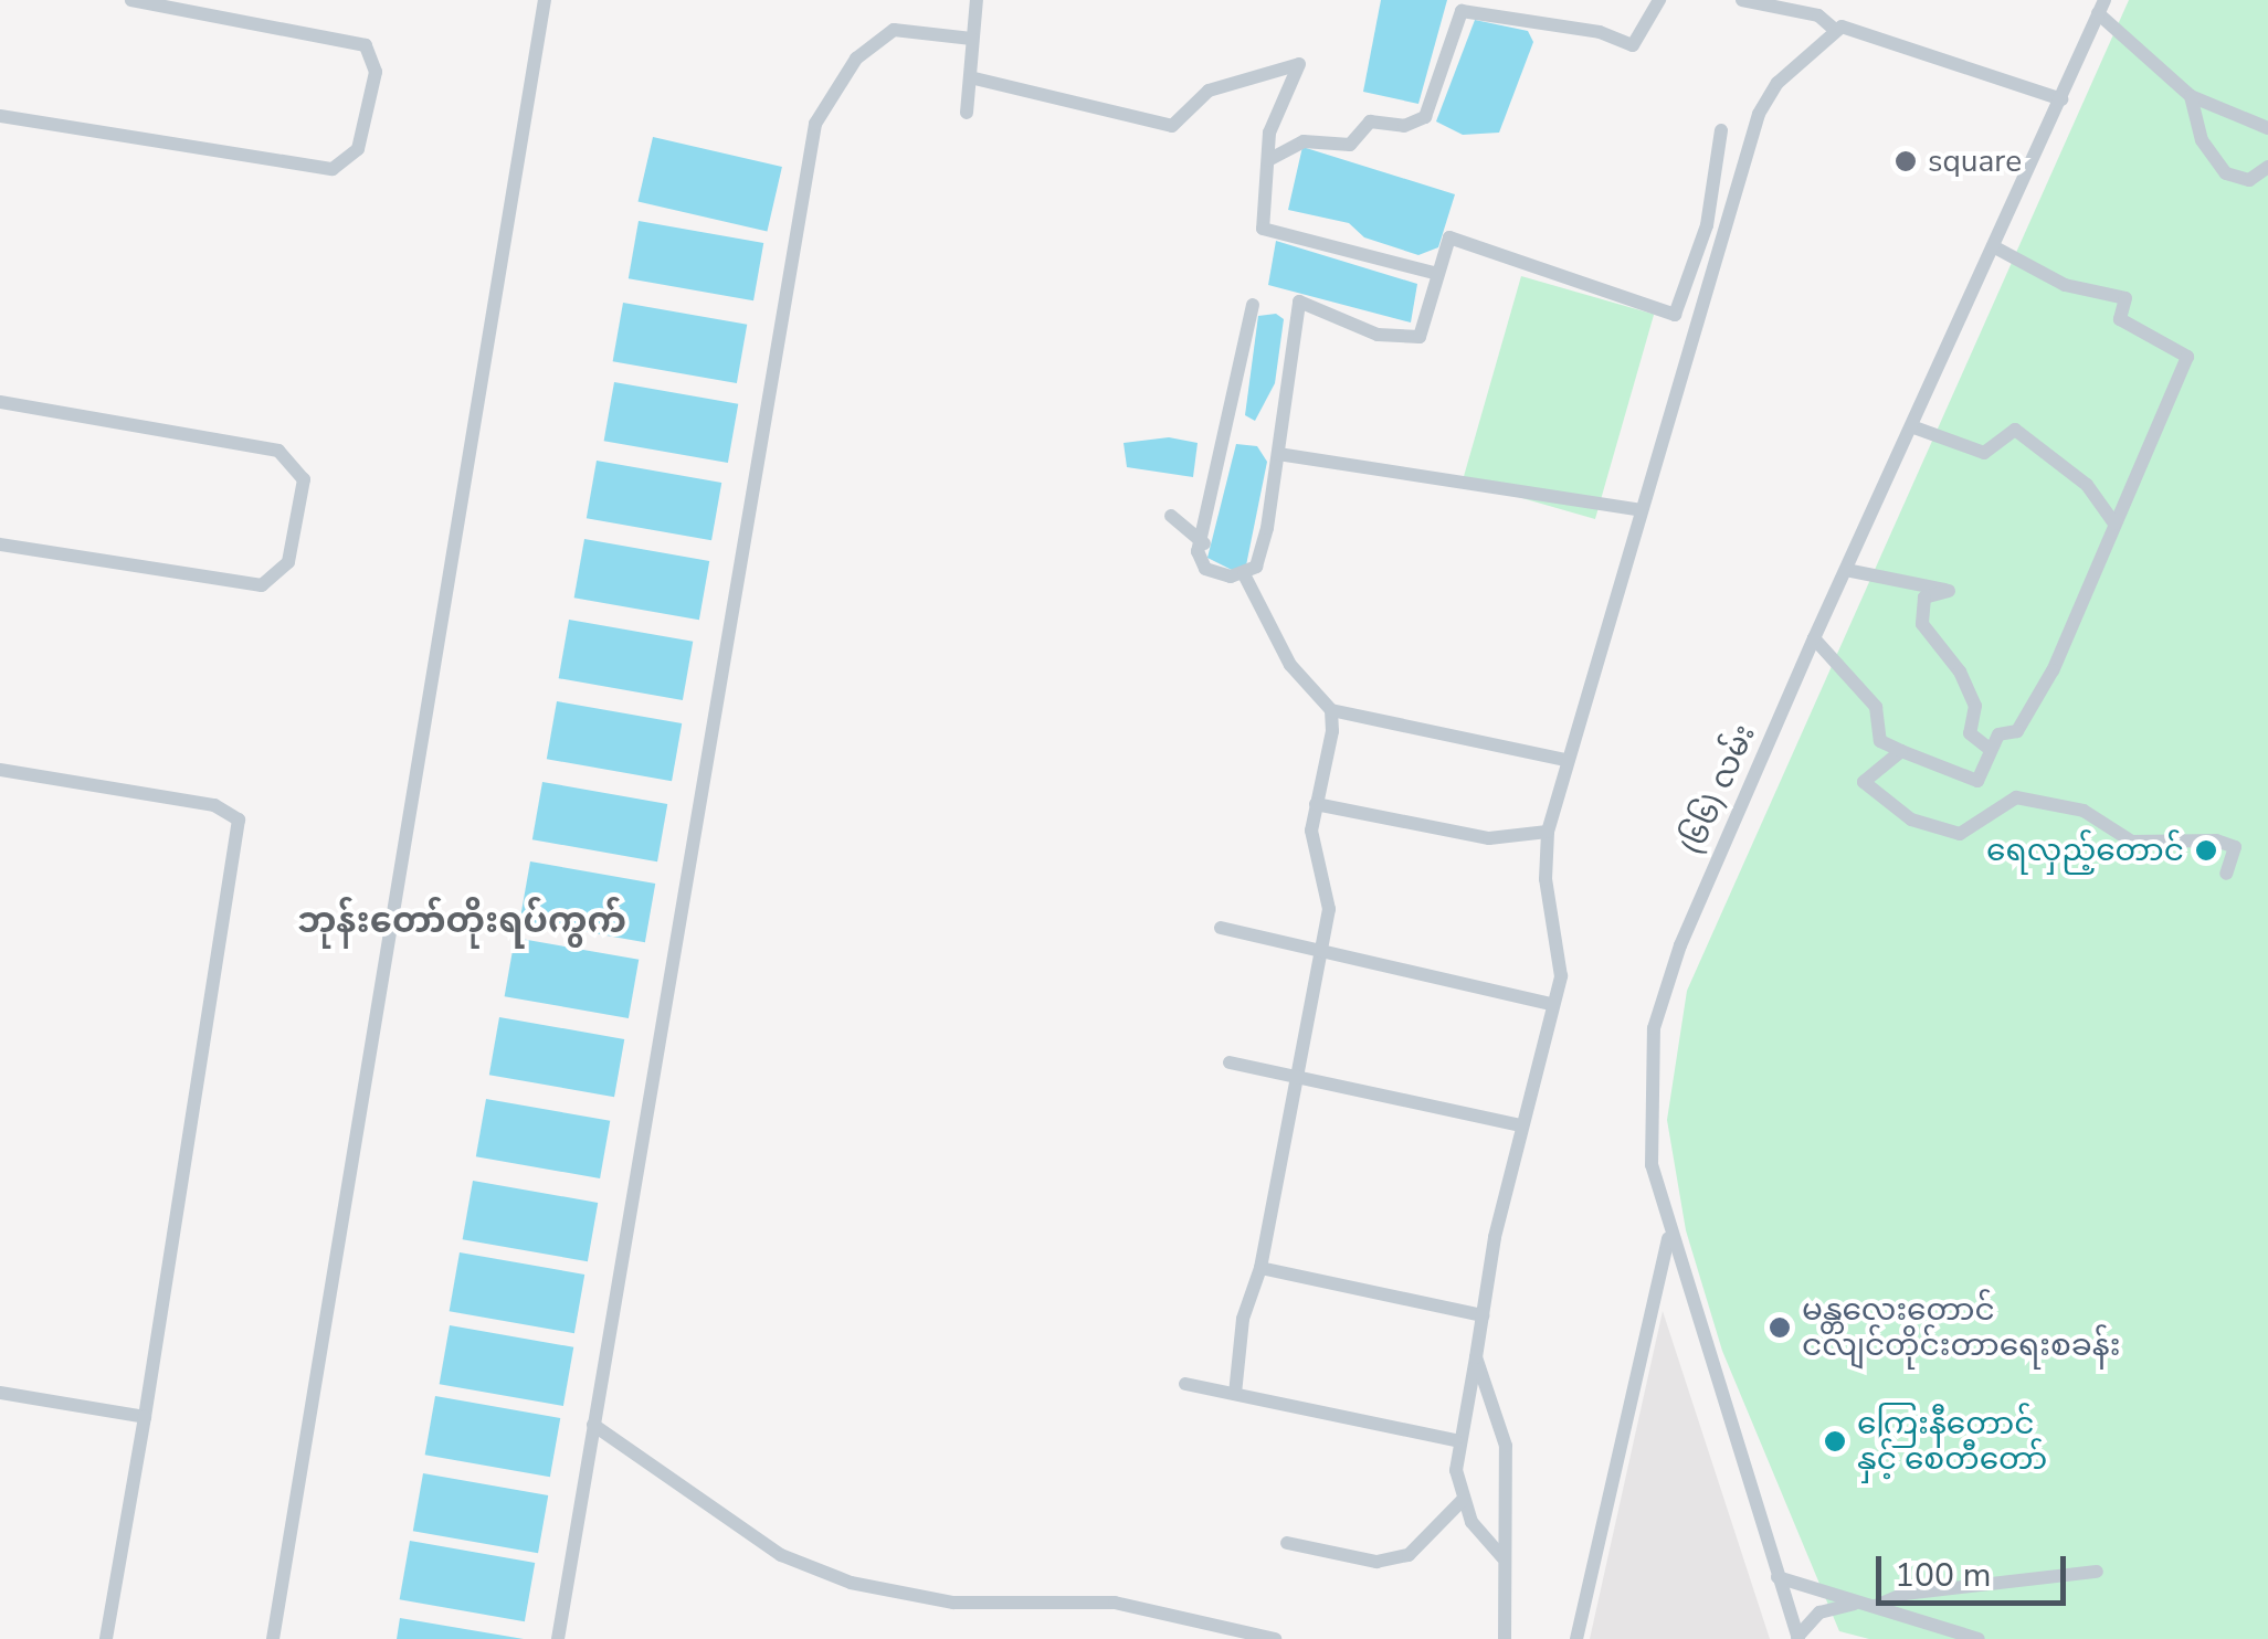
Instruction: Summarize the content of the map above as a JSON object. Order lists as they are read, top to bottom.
{
  "streets": {
    "street": ["(၆၆) လမ်း"]
  },
  "districts": ["ဘုန်းတော်တိုးရပ်ကွက်"],
  "places": [
    "square",
    "ရေလှည့်တောင်",
    "မန္တလေးတောင် ငလျင်တိုင်းတာရေးစခန်း",
    "ကြေးနီတောင် နှင့် စေတီတော်"
  ],
  "scale_bar": "100 m"
}
